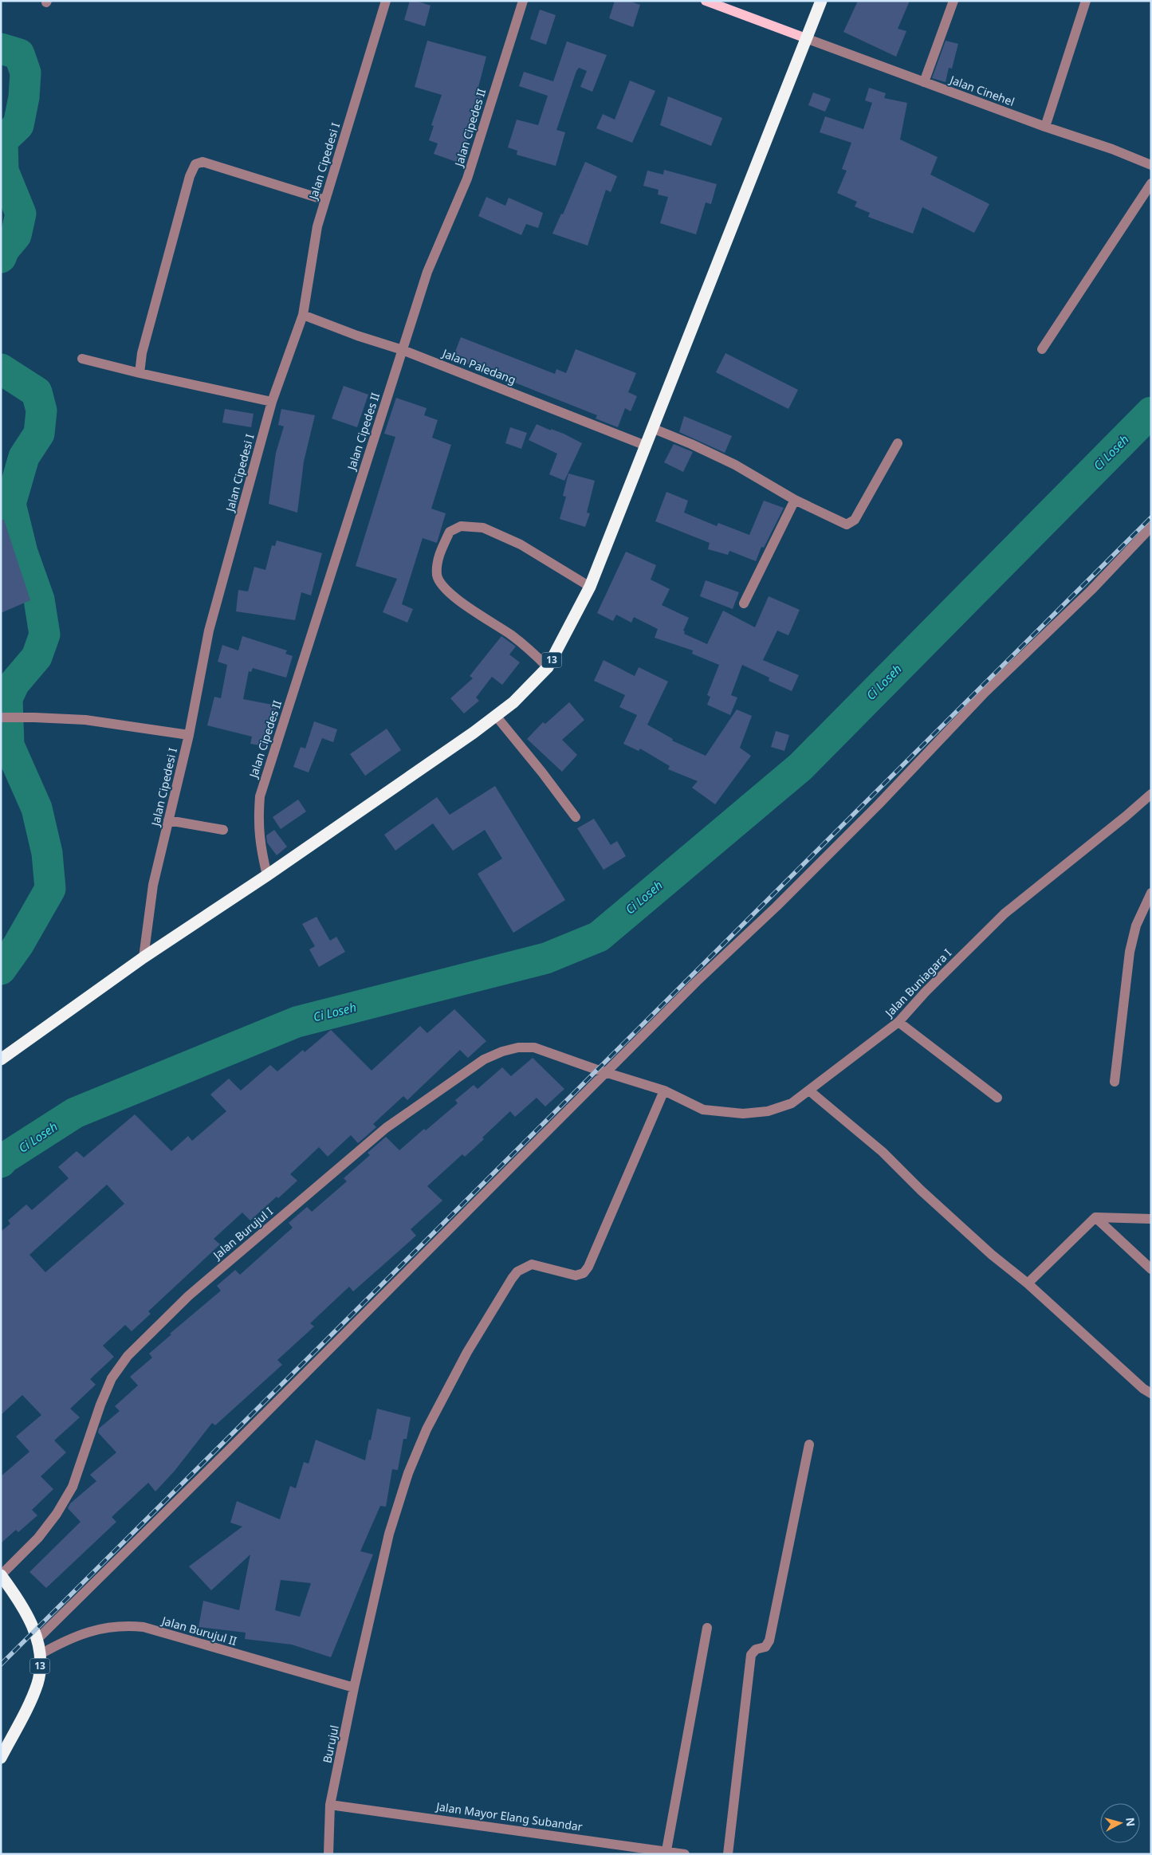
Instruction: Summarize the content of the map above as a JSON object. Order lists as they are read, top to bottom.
{
  "streets": {
    "highway": ["13"],
    "street": [
      "Jalan Cinehel",
      "Jalan Cipedes II",
      "Jalan Cipedesi I",
      "Jalan Paledang",
      "Jalan Buniagara I",
      "Jalan Burujul I",
      "Jalan Burujul II",
      "Burujul",
      "Jalan Mayor Elang Subandar"
    ]
  },
  "crossings": [
    ["Jalan Cinehel", "13"],
    ["Jalan Cipedes II", "Jalan Paledang"],
    ["Jalan Cipedes II", "13"],
    ["Jalan Cipedesi I", "Jalan Paledang"],
    ["Jalan Cipedesi I", "13"],
    ["Jalan Paledang", "13"],
    ["13", "Jalan Burujul I"],
    ["13", "Jalan Burujul II"],
    ["Jalan Buniagara I", "Jalan Burujul I"],
    ["Jalan Buniagara I", "Burujul"],
    ["Jalan Burujul II", "Burujul"],
    ["Burujul", "Jalan Mayor Elang Subandar"]
  ],
  "water": ["Ci Loseh"],
  "north": "right"
}
